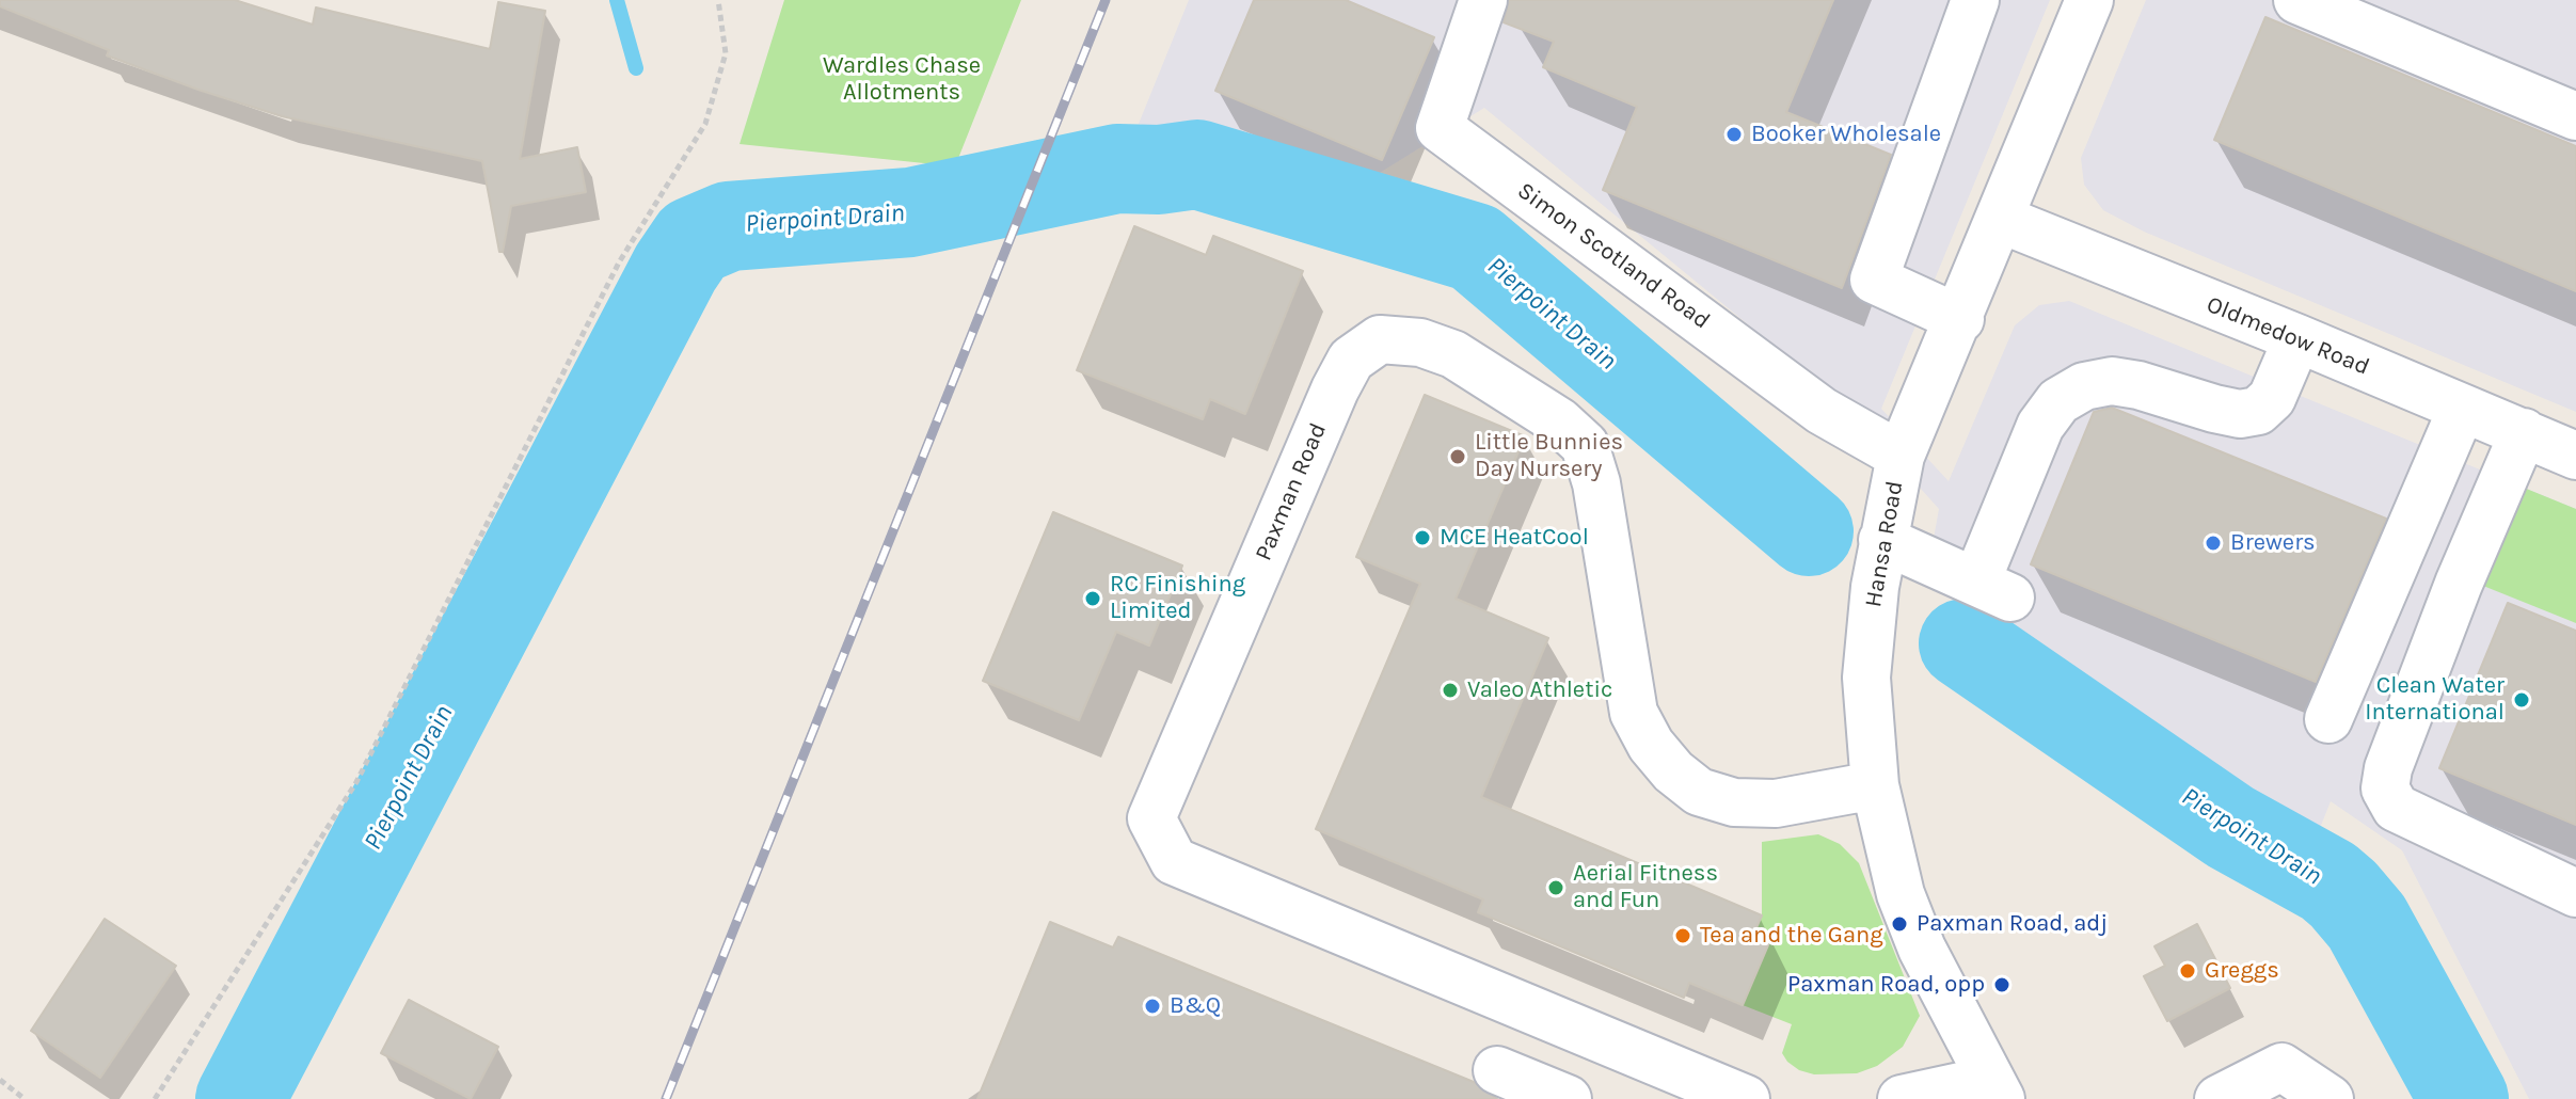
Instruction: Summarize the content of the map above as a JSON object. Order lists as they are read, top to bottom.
{
  "streets": {
    "street": [
      "Simon Scotland Road",
      "Oldmedow Road",
      "Paxman Road",
      "Hansa Road"
    ]
  },
  "crossings": [
    ["Simon Scotland Road", "Hansa Road"],
    ["Oldmedow Road", "Hansa Road"],
    ["Paxman Road", "Hansa Road"]
  ],
  "water": ["Pierpoint Drain"],
  "parks": ["Wardles Chase Allotments"],
  "places": [
    "Booker Wholesale",
    "Little Bunnies Day Nursery",
    "MCE HeatCool",
    "Brewers",
    "RC Finishing Limited",
    "Valeo Athletic",
    "Clean Water International",
    "Aerial Fitness and Fun",
    "Paxman Road, adj",
    "Tea and the Gang",
    "Greggs",
    "Paxman Road, opp",
    "B&Q"
  ]
}
